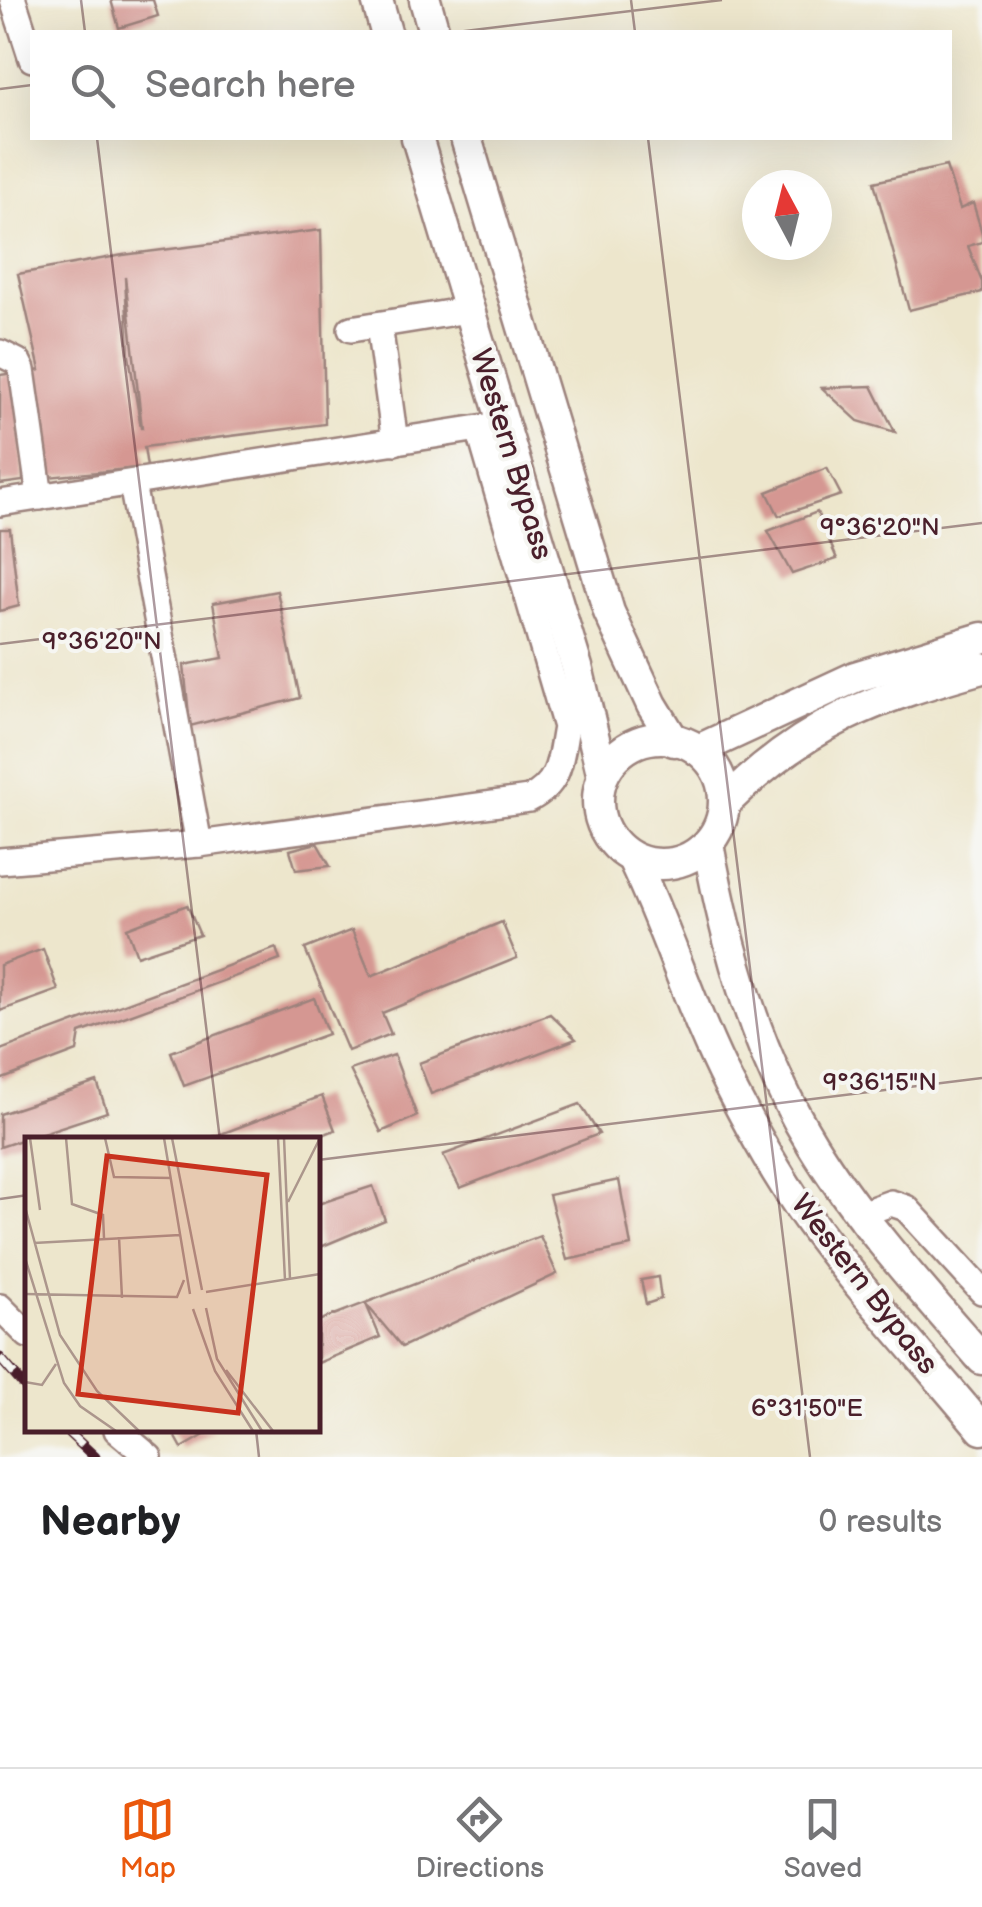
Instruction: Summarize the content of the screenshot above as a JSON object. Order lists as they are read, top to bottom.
{
  "streets": {
    "main road": ["Western Bypass"]
  },
  "north": "top",
  "page": {
    "search": "Search here",
    "heading": ["Nearby", "0 results"],
    "nav": ["Map", "Directions", "Saved"]
  },
  "coordinates": ["9°36'20\"N", "9°36'15\"N", "6°31'50\"E"]
}
